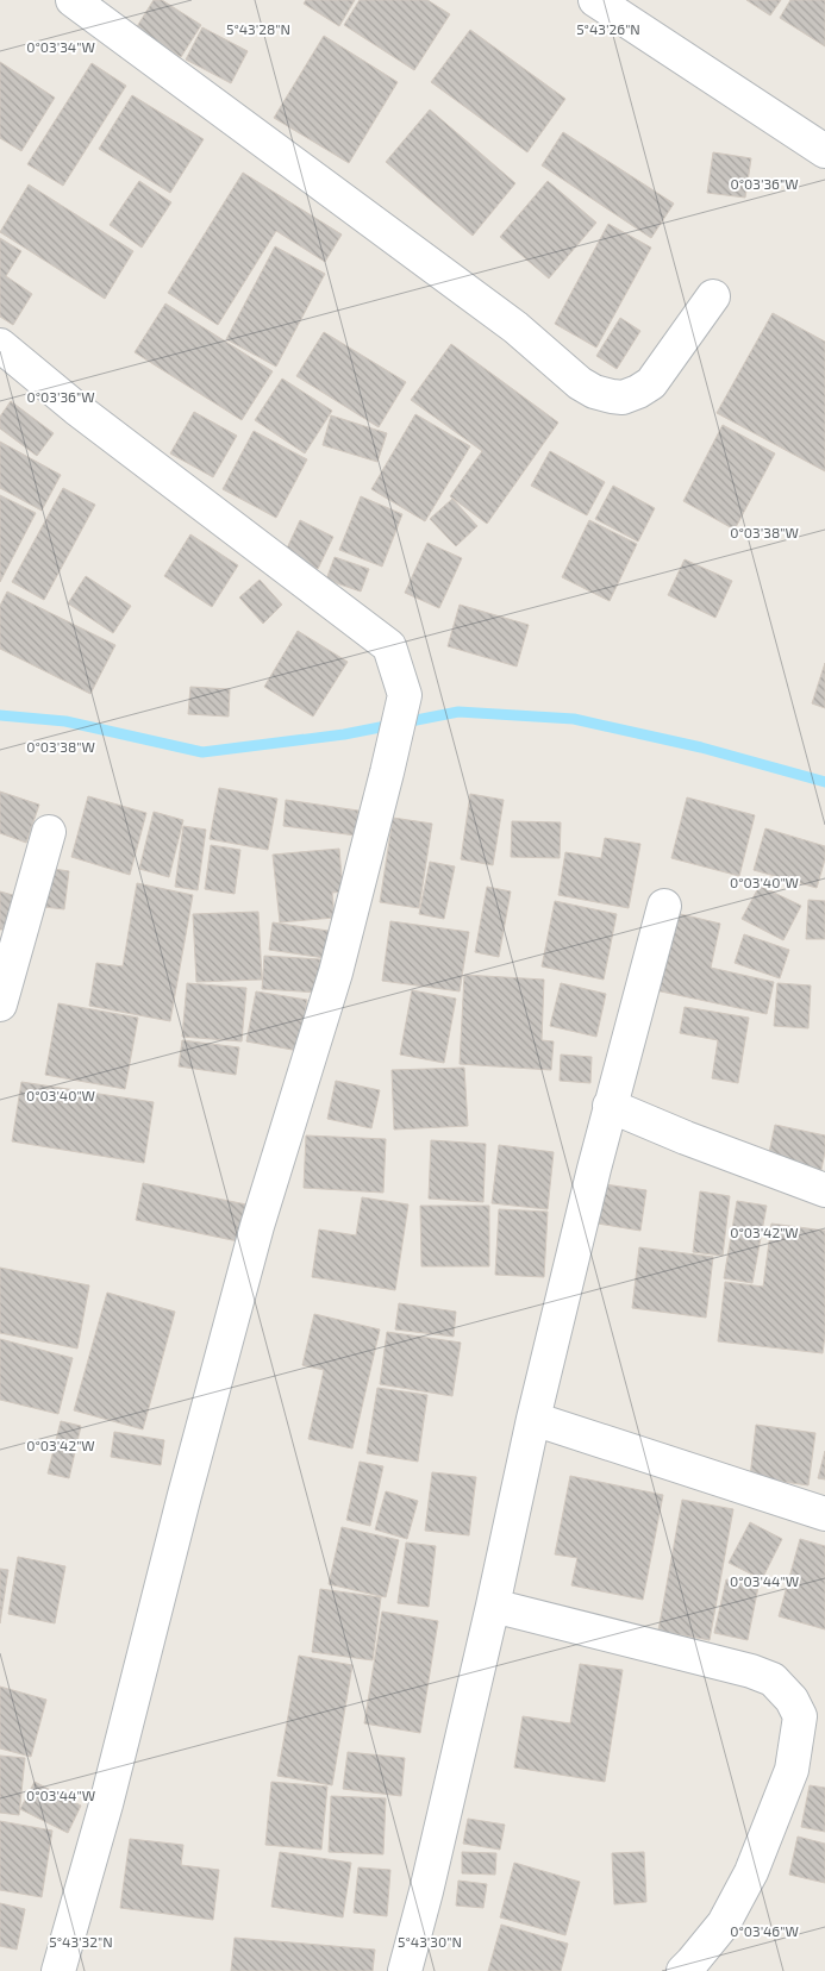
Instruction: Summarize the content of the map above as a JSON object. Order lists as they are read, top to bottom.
{
  "coordinates": [
    "5°43'26\"N",
    "5°43'28\"N",
    "0°03'34\"W",
    "0°03'36\"W",
    "0°03'38\"W",
    "0°03'40\"W",
    "0°03'42\"W",
    "0°03'44\"W",
    "0°03'46\"W",
    "5°43'32\"N",
    "5°43'30\"N"
  ]
}
